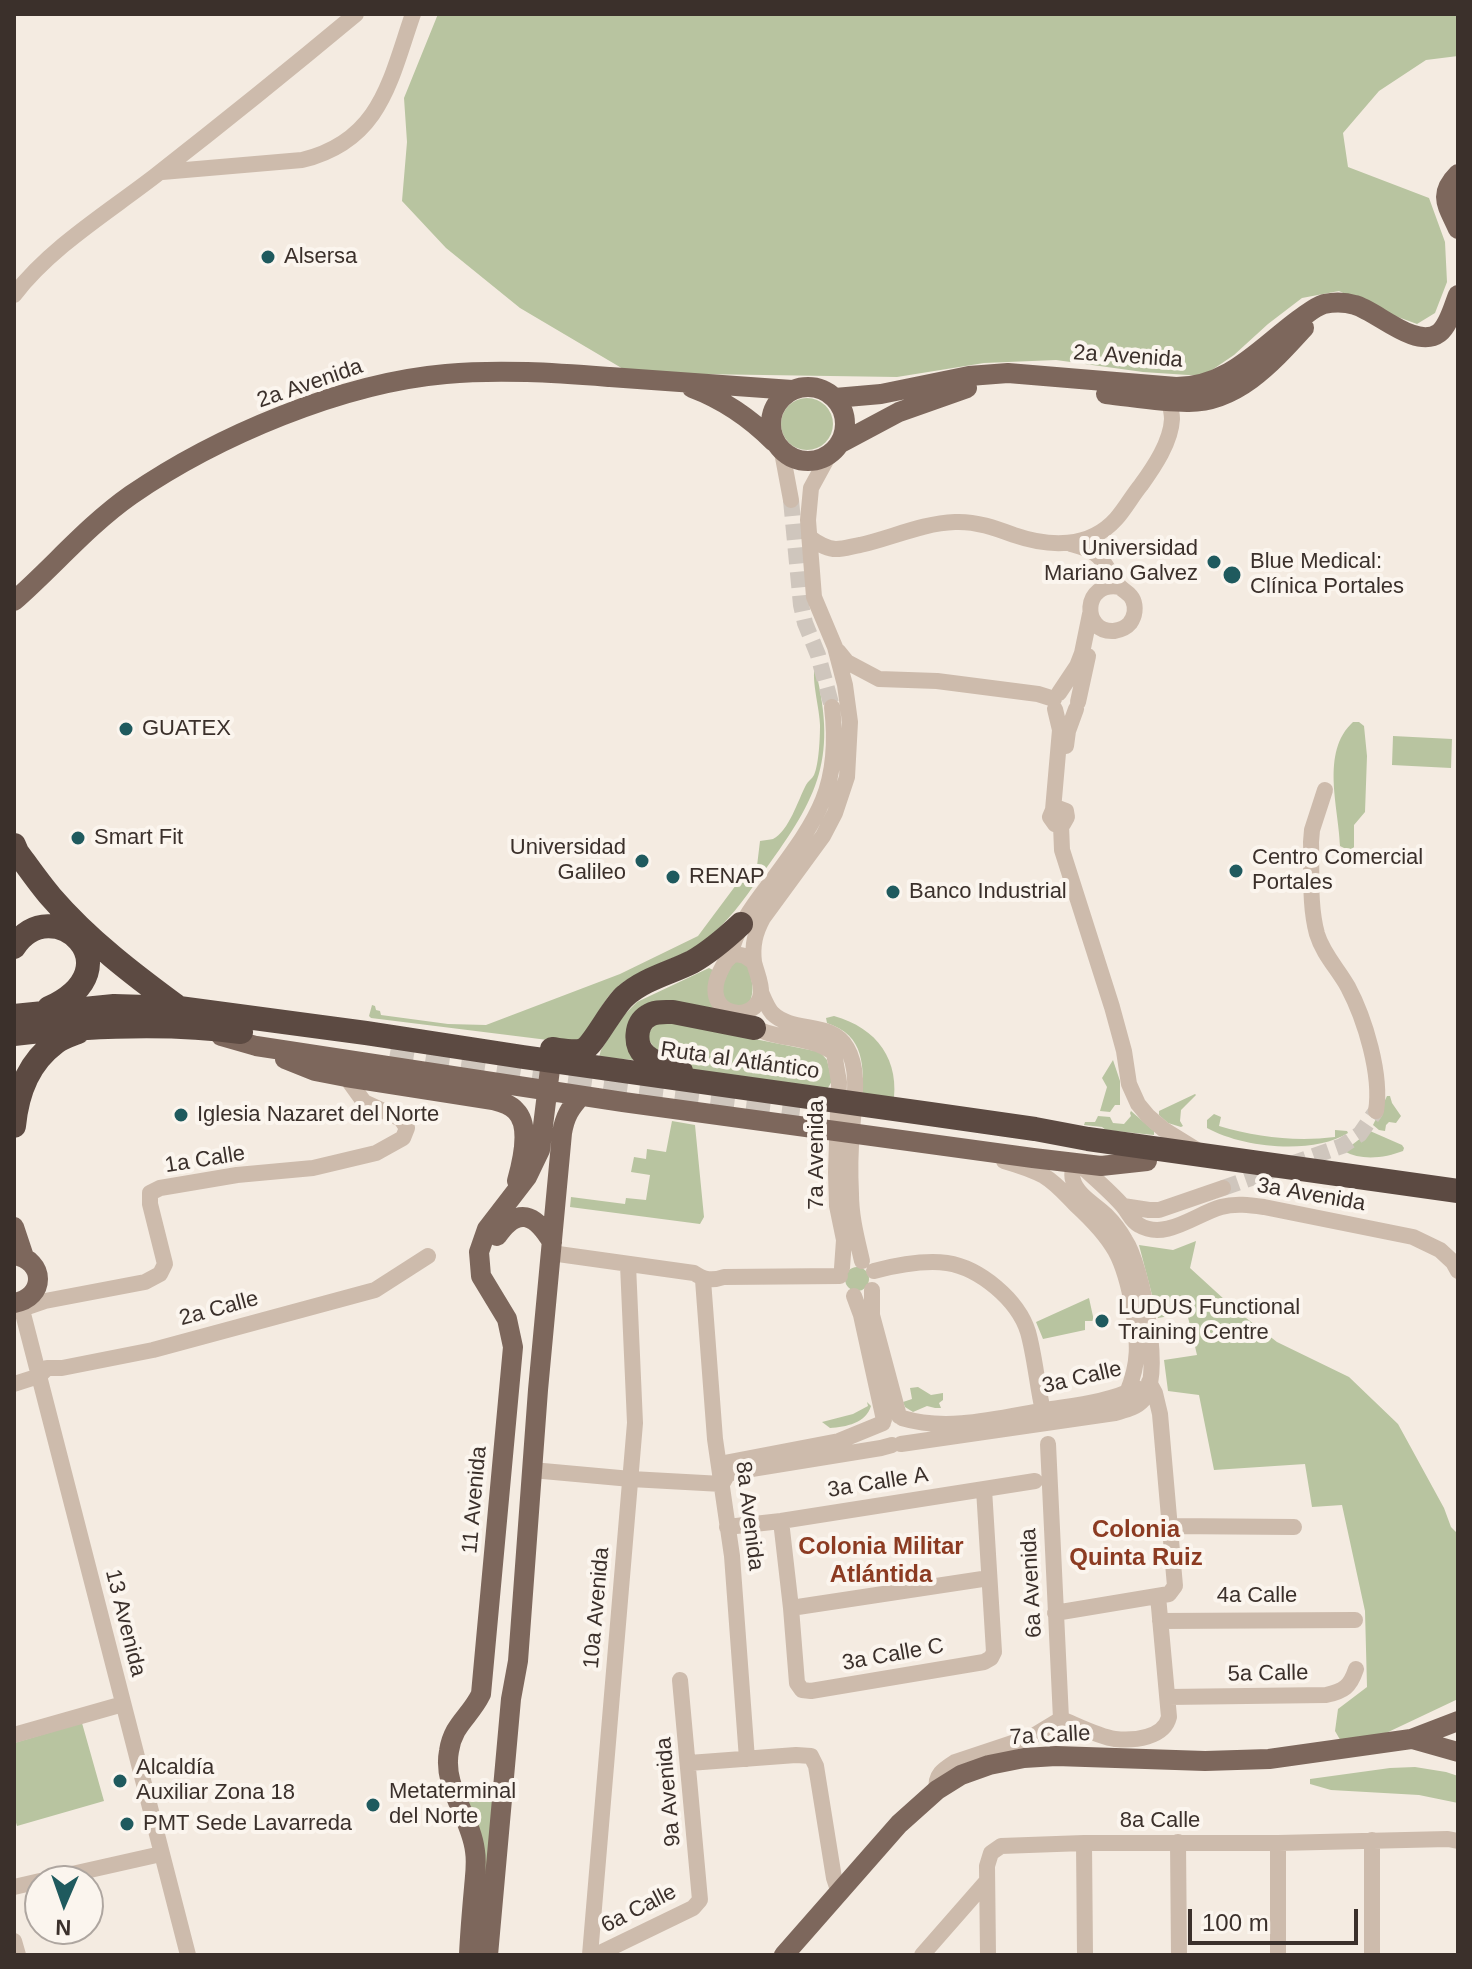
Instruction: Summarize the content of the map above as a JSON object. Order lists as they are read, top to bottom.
{
  "streets": {
    "highway": ["Ruta al Atlántico"],
    "main road": ["2a Avenida", "11 Avenida", "7a Calle"],
    "street": [
      "7a Avenida",
      "1a Calle",
      "3a Avenida",
      "2a Calle",
      "3a Calle",
      "3a Calle A",
      "8a Avenida",
      "6a Avenida",
      "4a Calle",
      "10a Avenida",
      "13 Avenida",
      "3a Calle C",
      "5a Calle",
      "9a Avenida",
      "8a Calle",
      "6a Calle"
    ]
  },
  "crossings": [
    ["Ruta al Atlántico", "3a Avenida"],
    ["Ruta al Atlántico", "11 Avenida"],
    ["1a Calle", "13 Avenida"],
    ["2a Calle", "13 Avenida"],
    ["3a Calle", "8a Avenida"],
    ["3a Calle", "10a Avenida"],
    ["3a Calle A", "8a Avenida"],
    ["9a Avenida", "6a Calle"]
  ],
  "districts": ["Colonia Quinta Ruiz", "Colonia Militar Atlántida"],
  "places": [
    "Alsersa",
    "Universidad Mariano Galvez",
    "Blue Medical: Clínica Portales",
    "GUATEX",
    "Smart Fit",
    "Universidad Galileo",
    "Centro Comercial Portales",
    "RENAP",
    "Banco Industrial",
    "Iglesia Nazaret del Norte",
    "LUDUS Functional Training Centre",
    "Alcaldía Auxiliar Zona 18",
    "Metaterminal del Norte",
    "PMT Sede Lavarreda"
  ],
  "scale_bar": "100 m",
  "north": "bottom"
}
